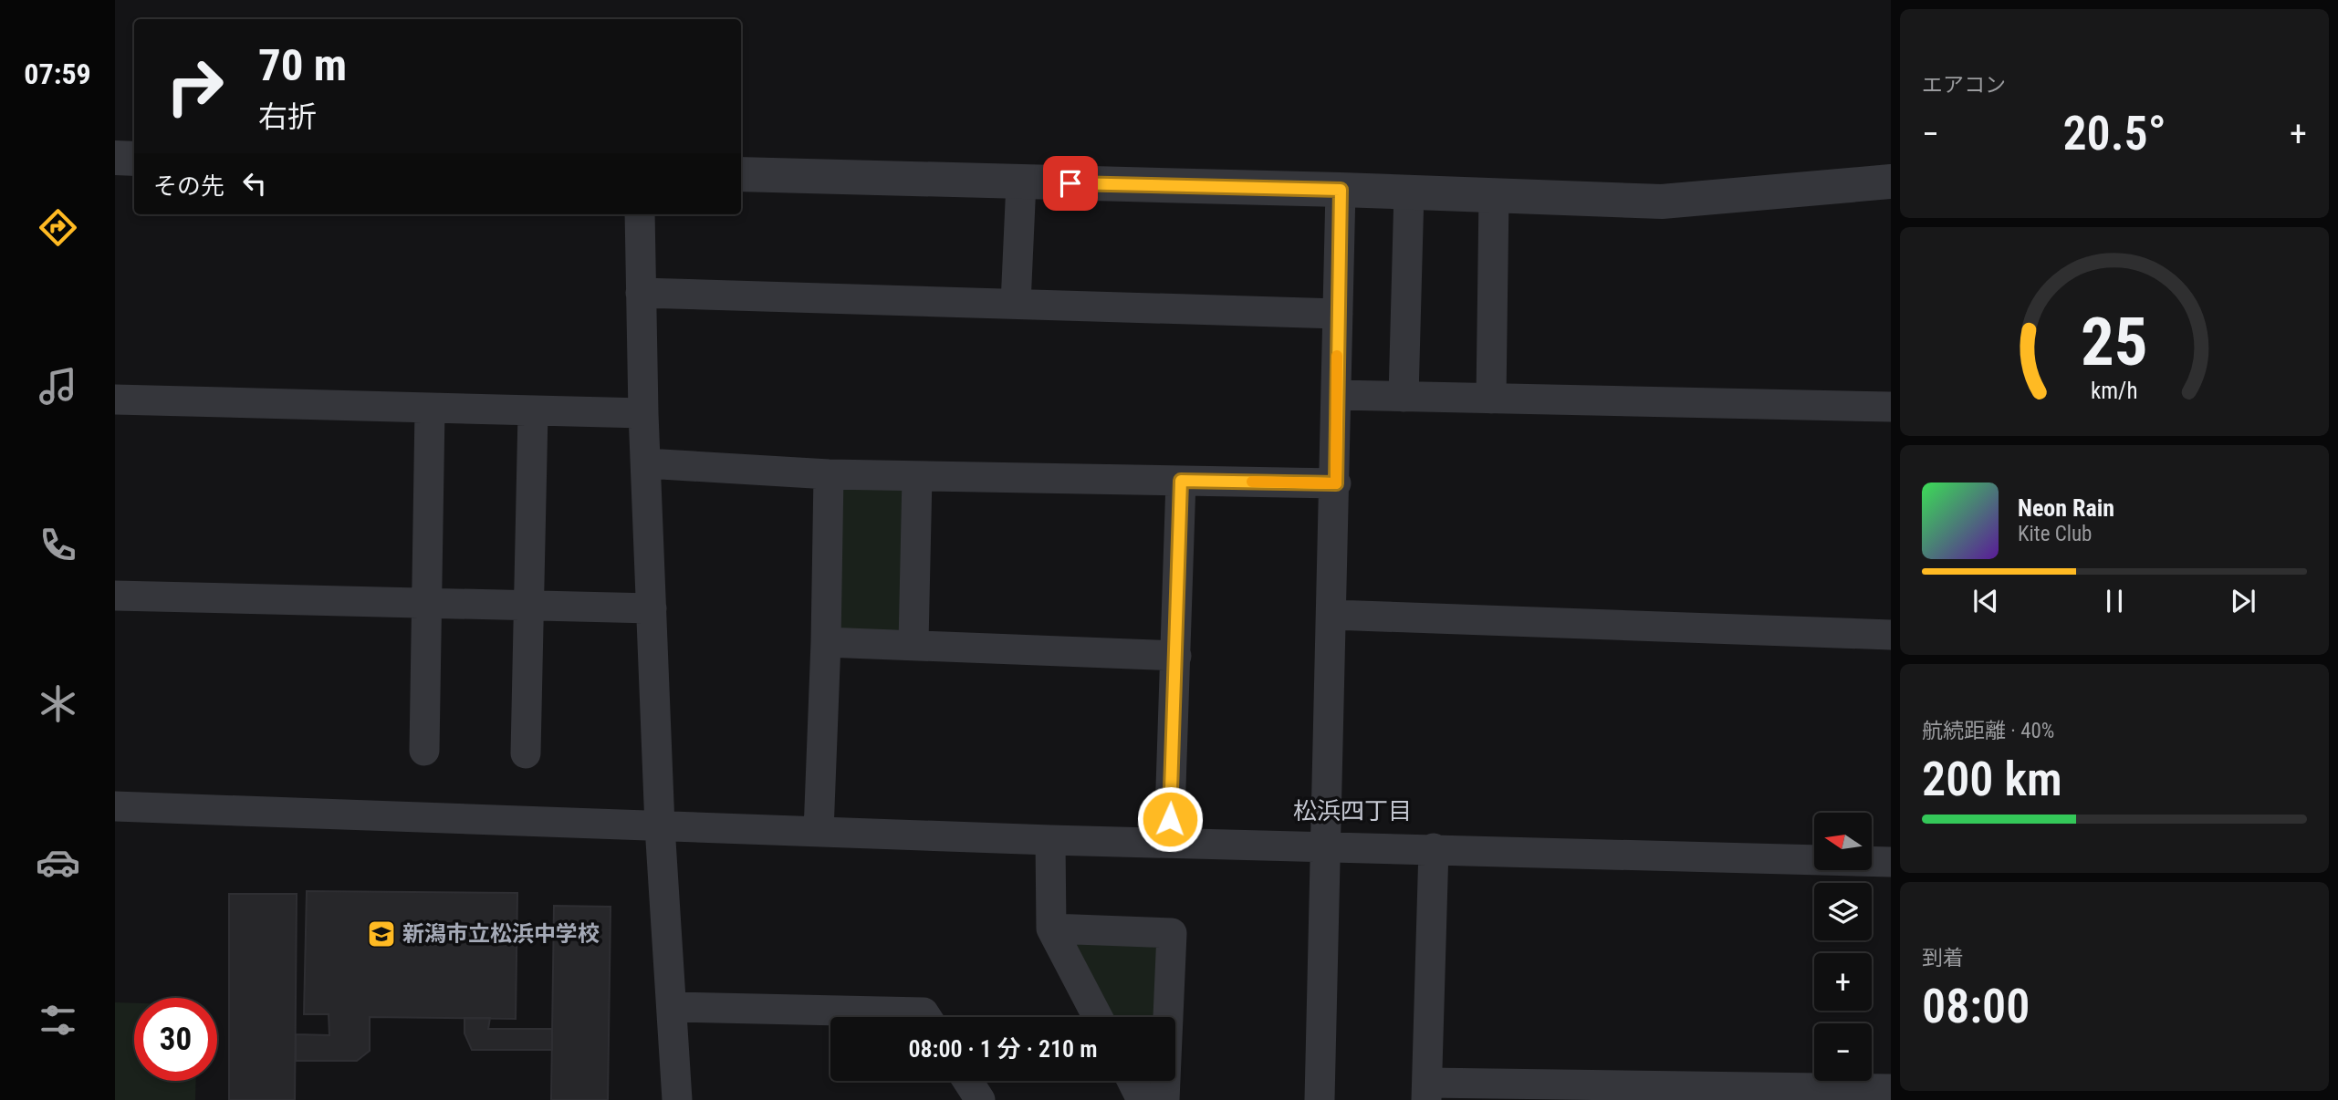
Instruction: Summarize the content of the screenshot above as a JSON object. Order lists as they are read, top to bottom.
{
  "districts": ["松浜四丁目"],
  "places": {
    "school or university": ["新潟市立松浜中学校"]
  },
  "north": "left",
  "page": {
    "tabs": "07:59",
    "tile": [
      "エアコン",
      ["航続距離 · 40%", "200 km"],
      ["到着", "08:00"]
    ],
    "turn": ["70 m", "右折"],
    "heat": ["−", "20.5°", "+"],
    "then": "その先",
    "song": ["Neon Rain", "Kite Club"],
    "map_buttons": ["+", "−"],
    "limit": "30",
    "trip": "08:00 · 1 分 · 210 m",
    "gauge": ["25", "km/h"]
  }
}
